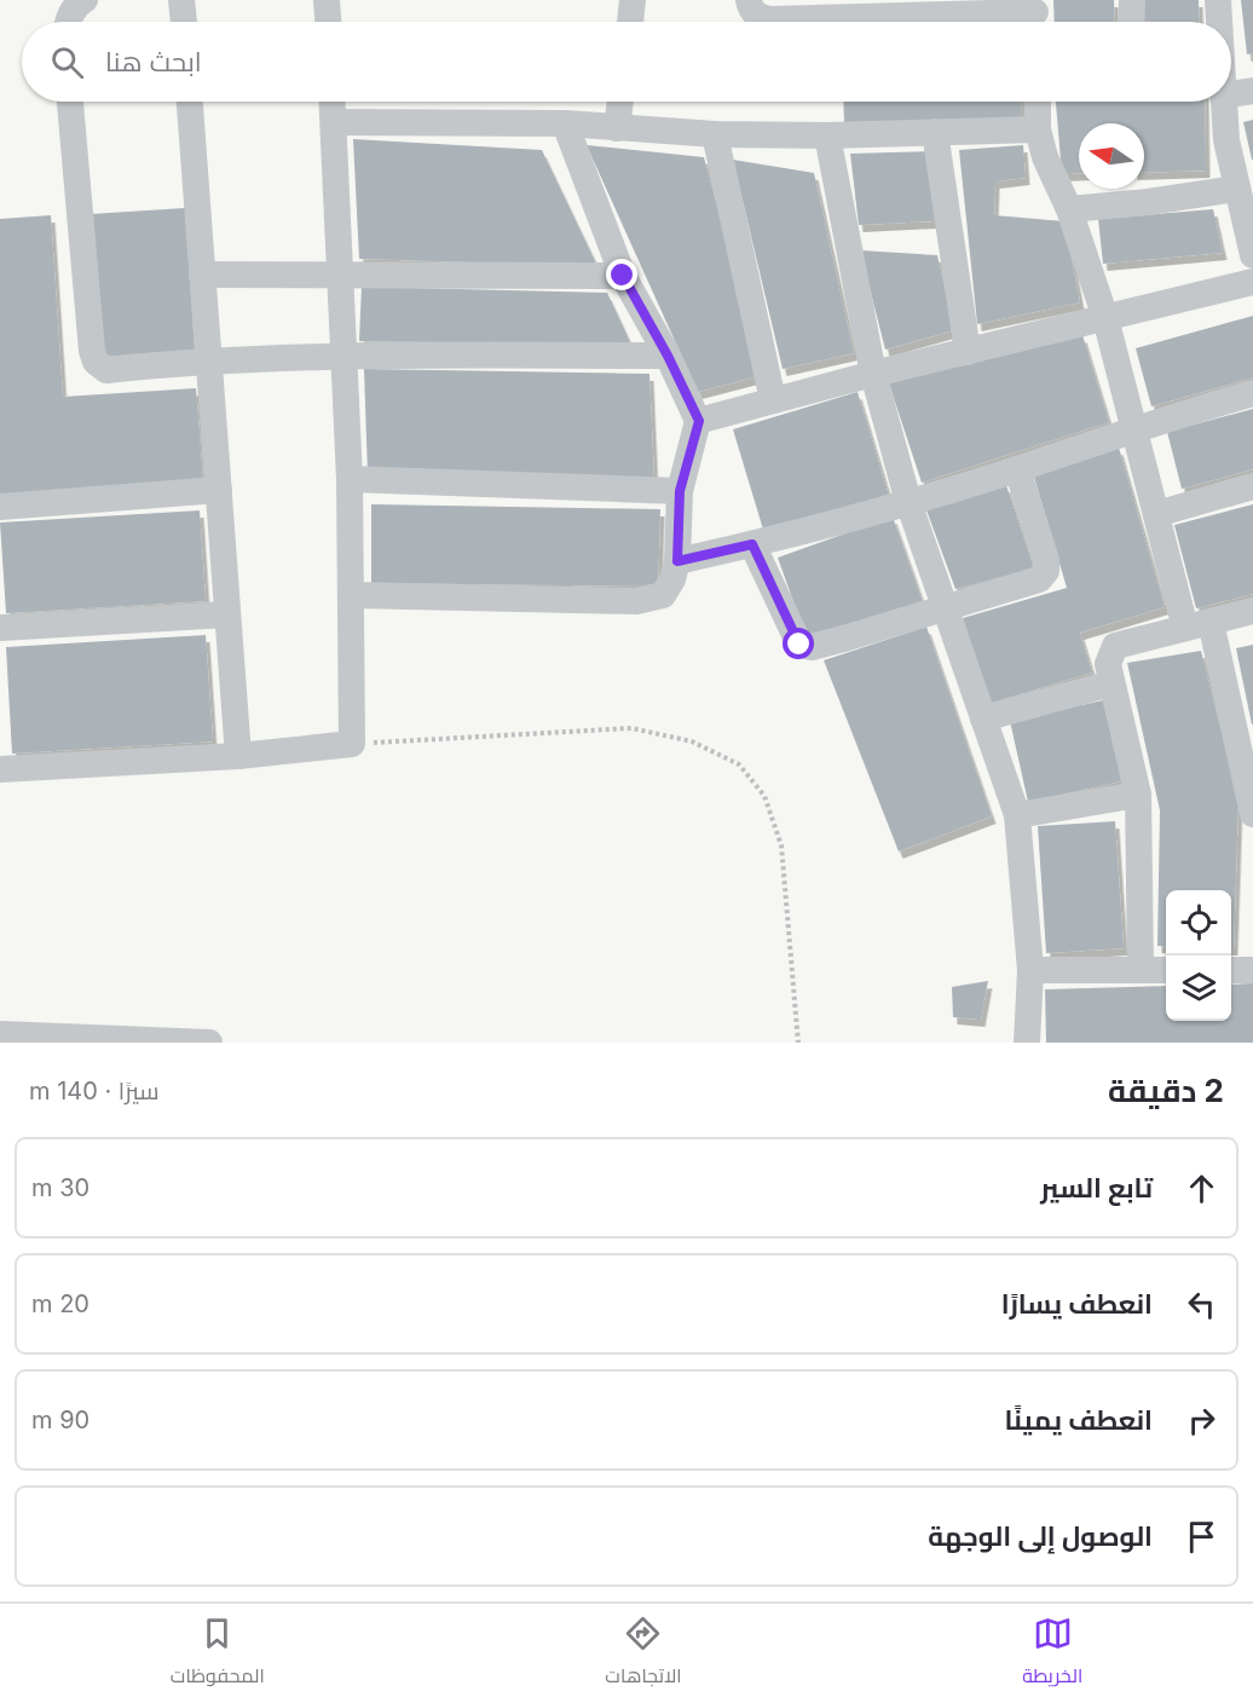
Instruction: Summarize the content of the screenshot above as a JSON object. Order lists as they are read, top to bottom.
{
  "north": "left",
  "page": {
    "search": "ابحث هنا",
    "heading": ["2 دقيقة", "سيرًا · 140 m"],
    "list": [
      ["تابع السير", "30 m"],
      ["انعطف يسارًا", "20 m"],
      ["انعطف يمينًا", "90 m"],
      "الوصول إلى الوجهة"
    ],
    "nav": ["الخريطة", "الاتجاهات", "المحفوظات"]
  }
}
